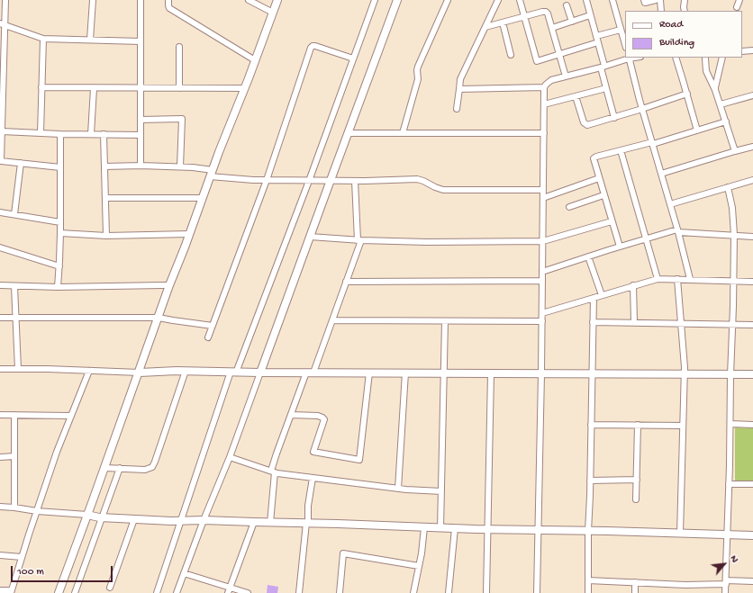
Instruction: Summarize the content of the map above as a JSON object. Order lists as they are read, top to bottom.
{
  "legend": ["Road", "Building"],
  "scale_bar": "100 m",
  "north": "top right"
}
